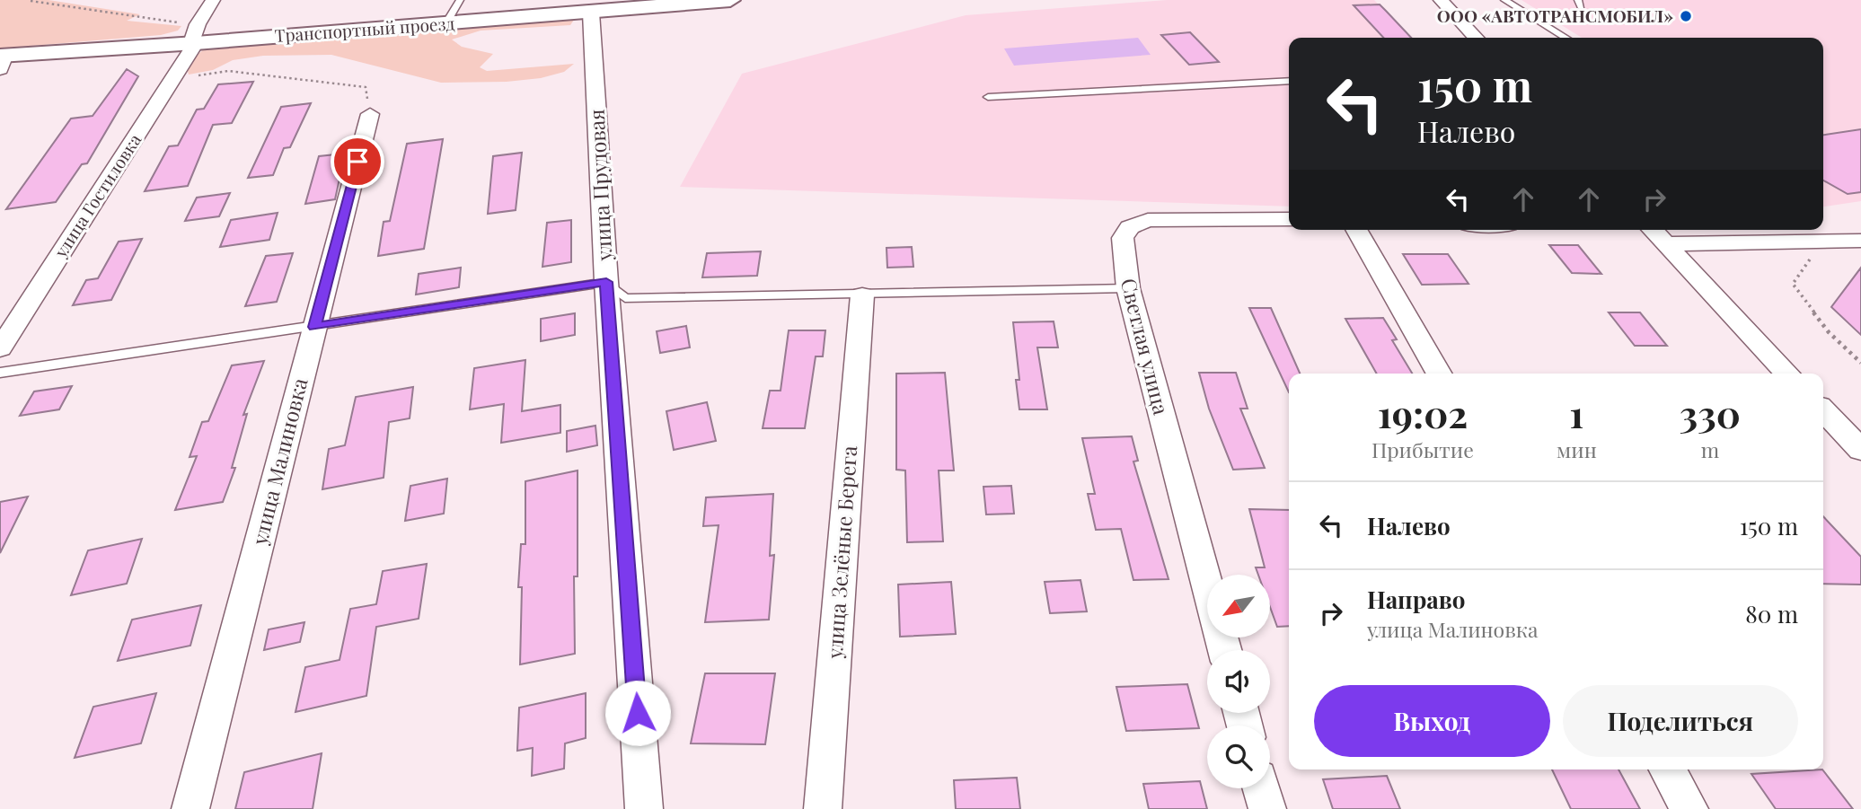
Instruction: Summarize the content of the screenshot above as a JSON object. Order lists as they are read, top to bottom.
{
  "streets": {
    "main road": ["Транспортный проезд"],
    "street": [
      "улица Прудовая",
      "улица Гостиловка",
      "Светлая улица",
      "улица Малиновка",
      "улица Зелёные Берега"
    ]
  },
  "crossings": [
    ["Транспортный проезд", "улица Прудовая"],
    ["Транспортный проезд", "улица Гостиловка"]
  ],
  "places": ["ООО «АВТОТРАНСМОБИЛ»"],
  "north": "bottom left",
  "page": {
    "turn": ["150 m", "Налево"],
    "eta": [
      "19:02",
      "Прибытие",
      "1",
      "мин",
      "330",
      "m"
    ],
    "list": [
      {
        "name": "Налево",
        "value": "150 m"
      },
      {
        "name": "Направо",
        "note": "улица Малиновка",
        "value": "80 m"
      }
    ],
    "buttons": ["Выход", "Поделиться"]
  }
}
